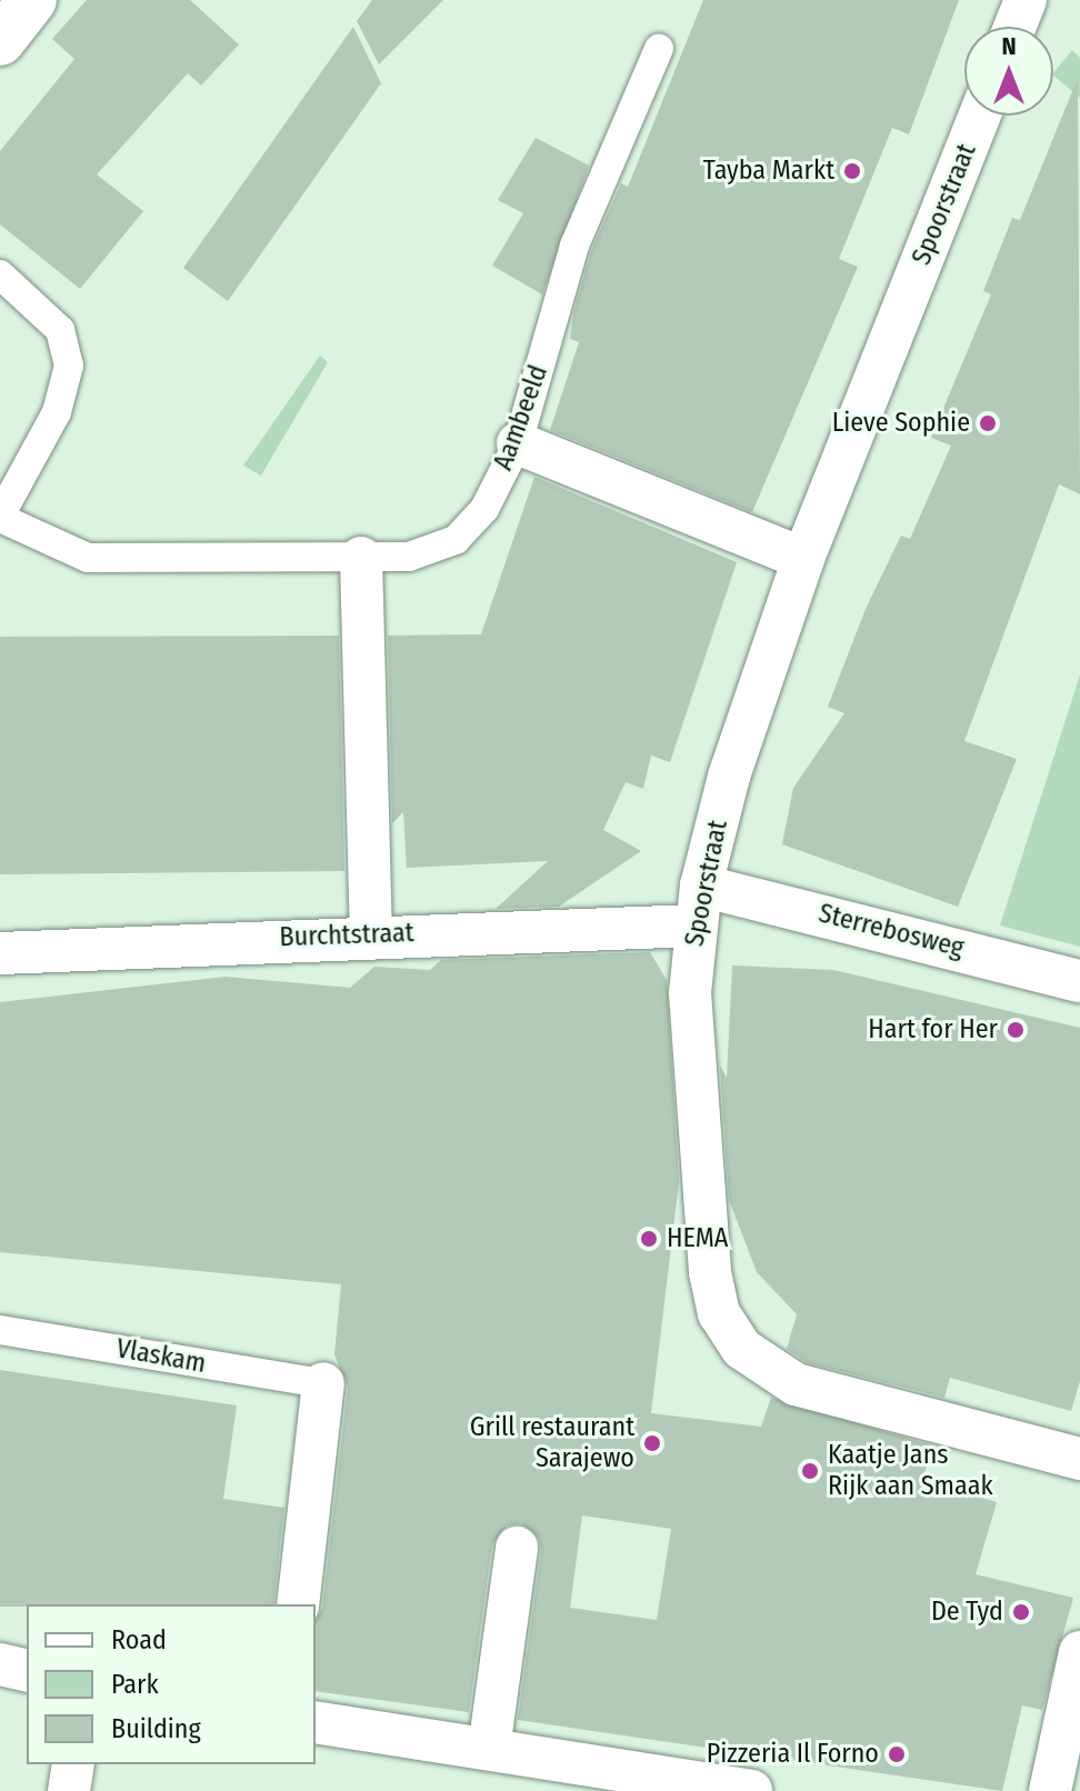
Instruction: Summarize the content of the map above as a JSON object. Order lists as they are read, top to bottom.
{
  "streets": {
    "street": ["Spoorstraat", "Sterrebosweg", "Burchtstraat"],
    "lane": ["Aambeeld", "Vlaskam"]
  },
  "crossings": [
    ["Spoorstraat", "Sterrebosweg"],
    ["Spoorstraat", "Burchtstraat"],
    ["Sterrebosweg", "Burchtstraat"]
  ],
  "places": [
    "Tayba Markt",
    "Lieve Sophie",
    "Hart for Her",
    "HEMA",
    "Grill restaurant Sarajewo",
    "Kaatje Jans Rijk aan Smaak",
    "De Tyd",
    "Pizzeria Il Forno"
  ],
  "legend": ["Road", "Park", "Building"],
  "north": "top"
}
